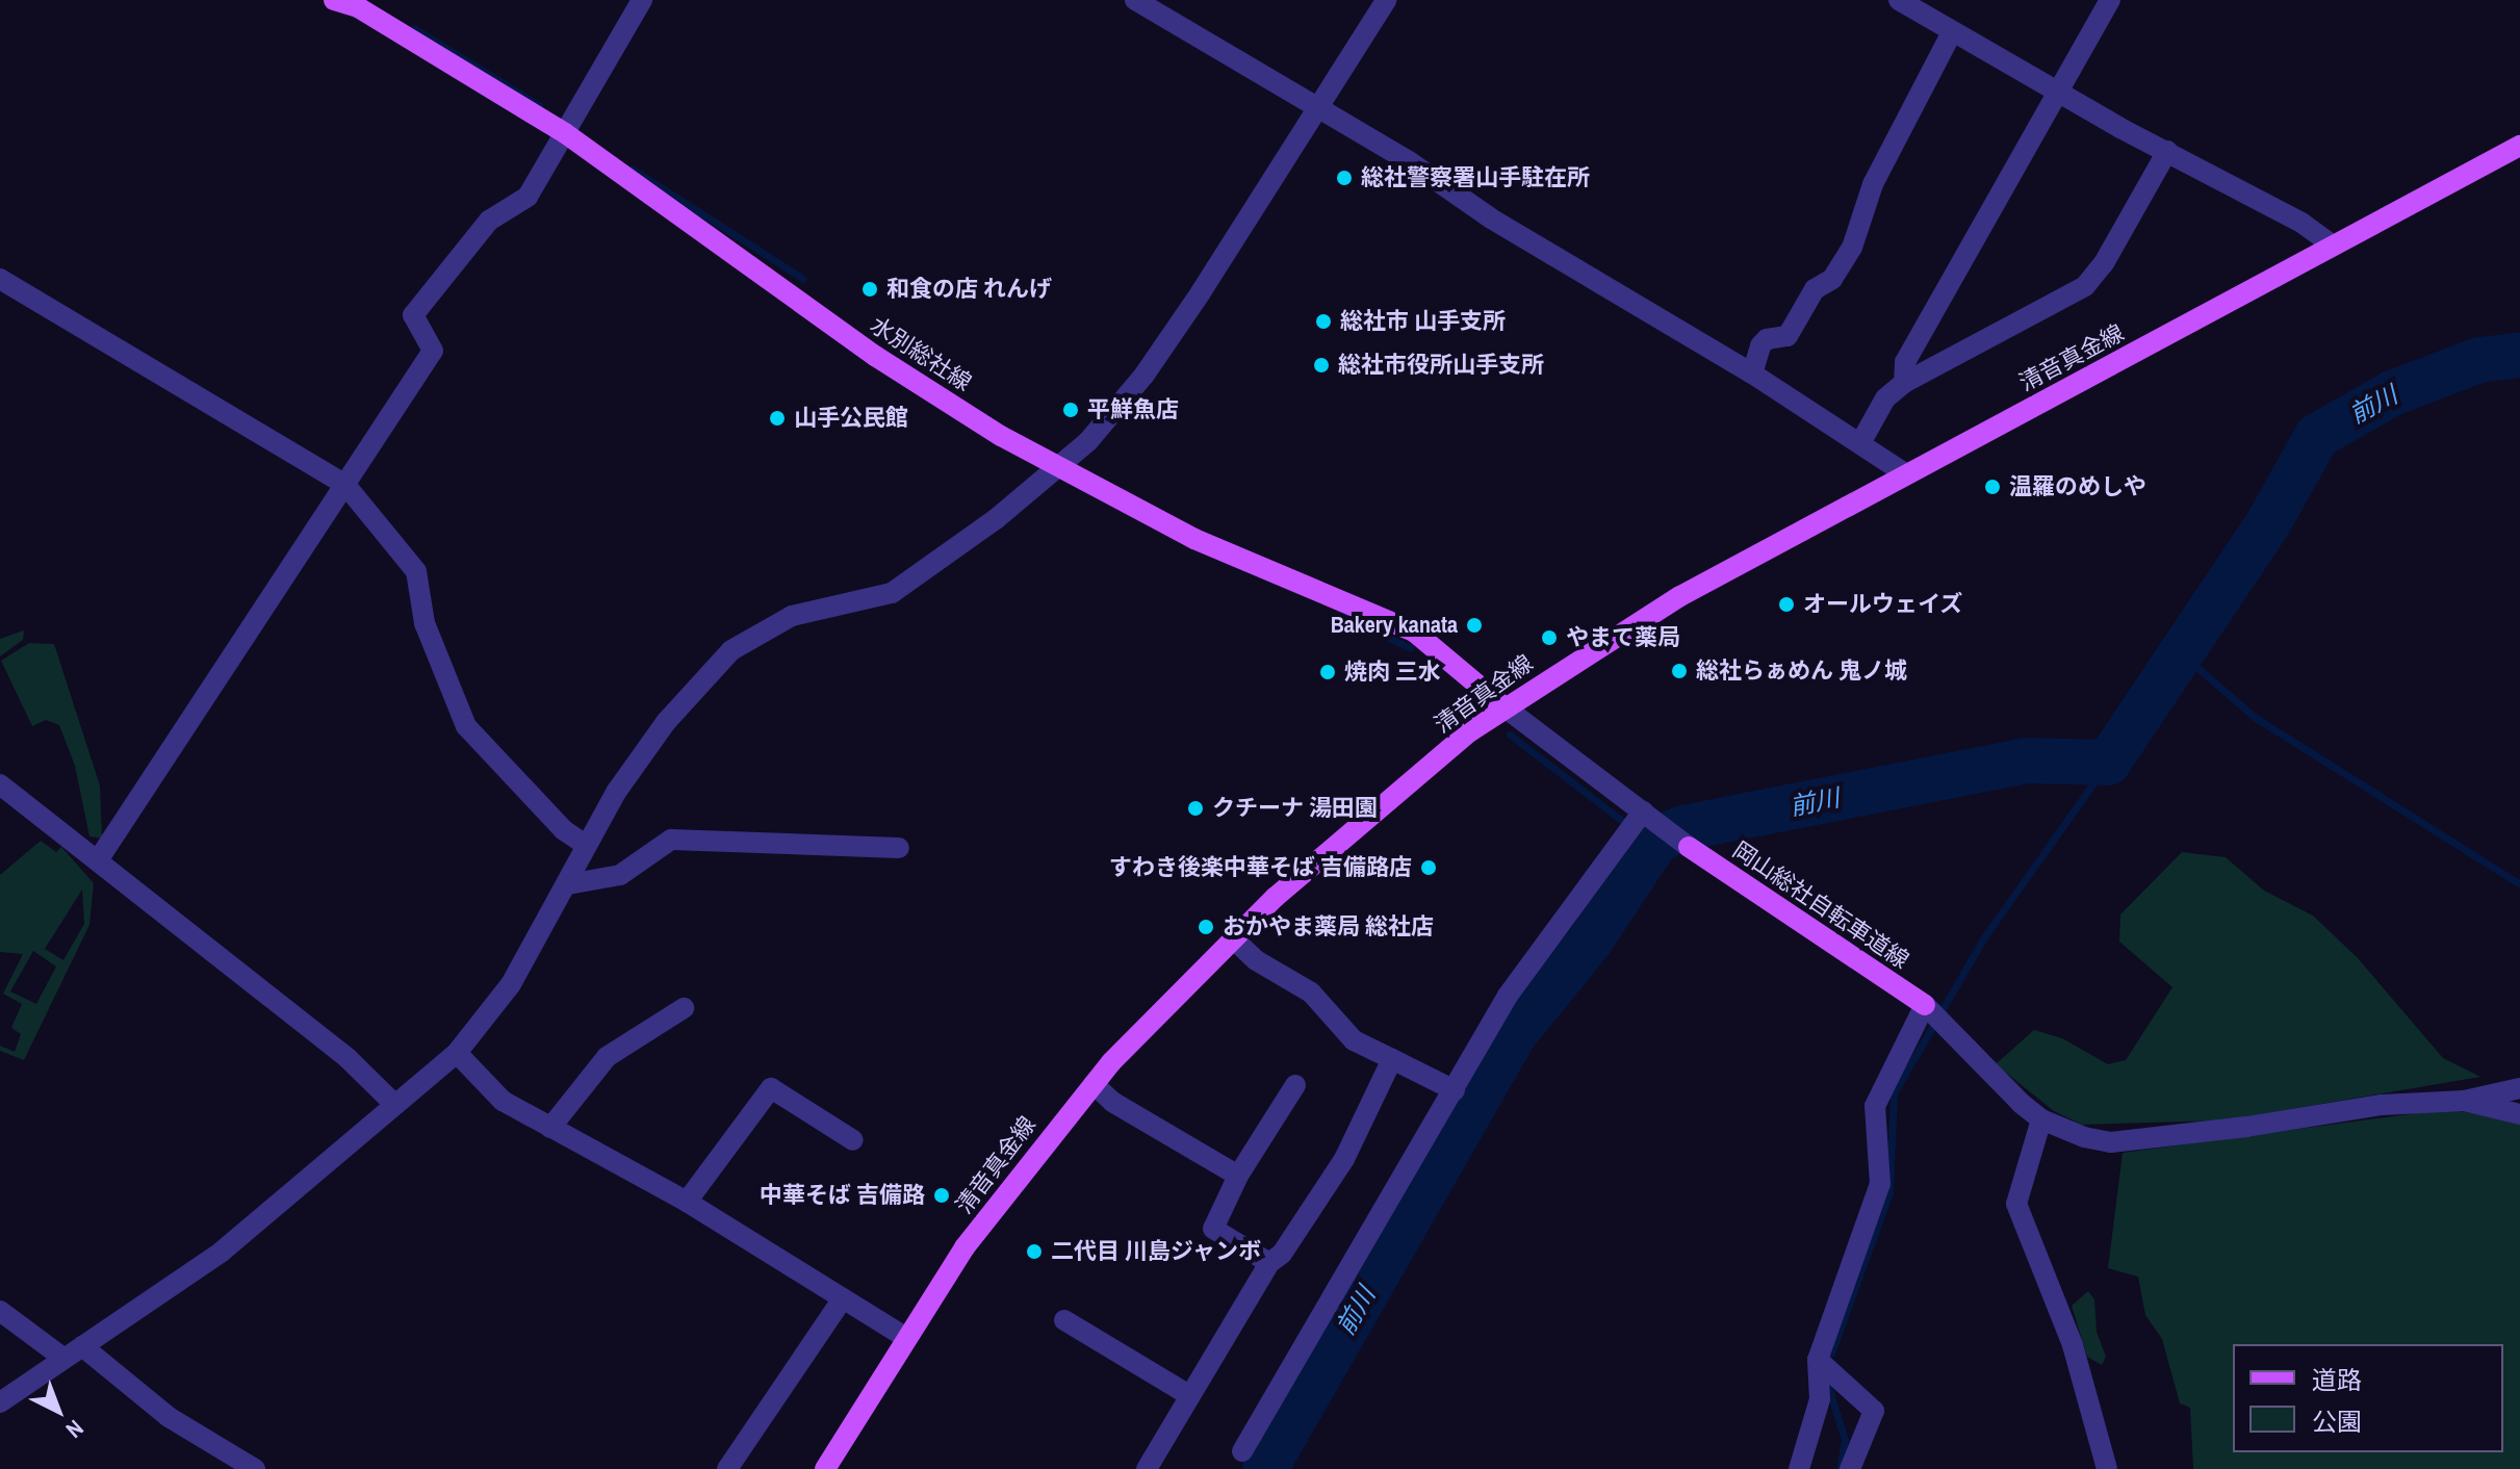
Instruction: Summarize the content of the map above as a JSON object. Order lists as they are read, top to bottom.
{
  "streets": {
    "main road": ["水別総社線", "清音真金線", "岡山総社自転車道線"]
  },
  "crossings": [
    ["水別総社線", "清音真金線"]
  ],
  "water": ["前川"],
  "places": [
    "総社警察署山手駐在所",
    "和食の店 れんげ",
    "総社市 山手支所",
    "総社市役所山手支所",
    "平鮮魚店",
    "山手公民館",
    "温羅のめしや",
    "オールウェイズ",
    "Bakery kanata",
    "やまて薬局",
    "総社らぁめん 鬼ノ城",
    "焼肉 三水",
    "クチーナ 湯田園",
    "すわき後楽中華そば 吉備路店",
    "おかやま薬局 総社店",
    "中華そば 吉備路",
    "二代目 川島ジャンボ"
  ],
  "legend": ["道路", "公園"],
  "north": "bottom right"
}
